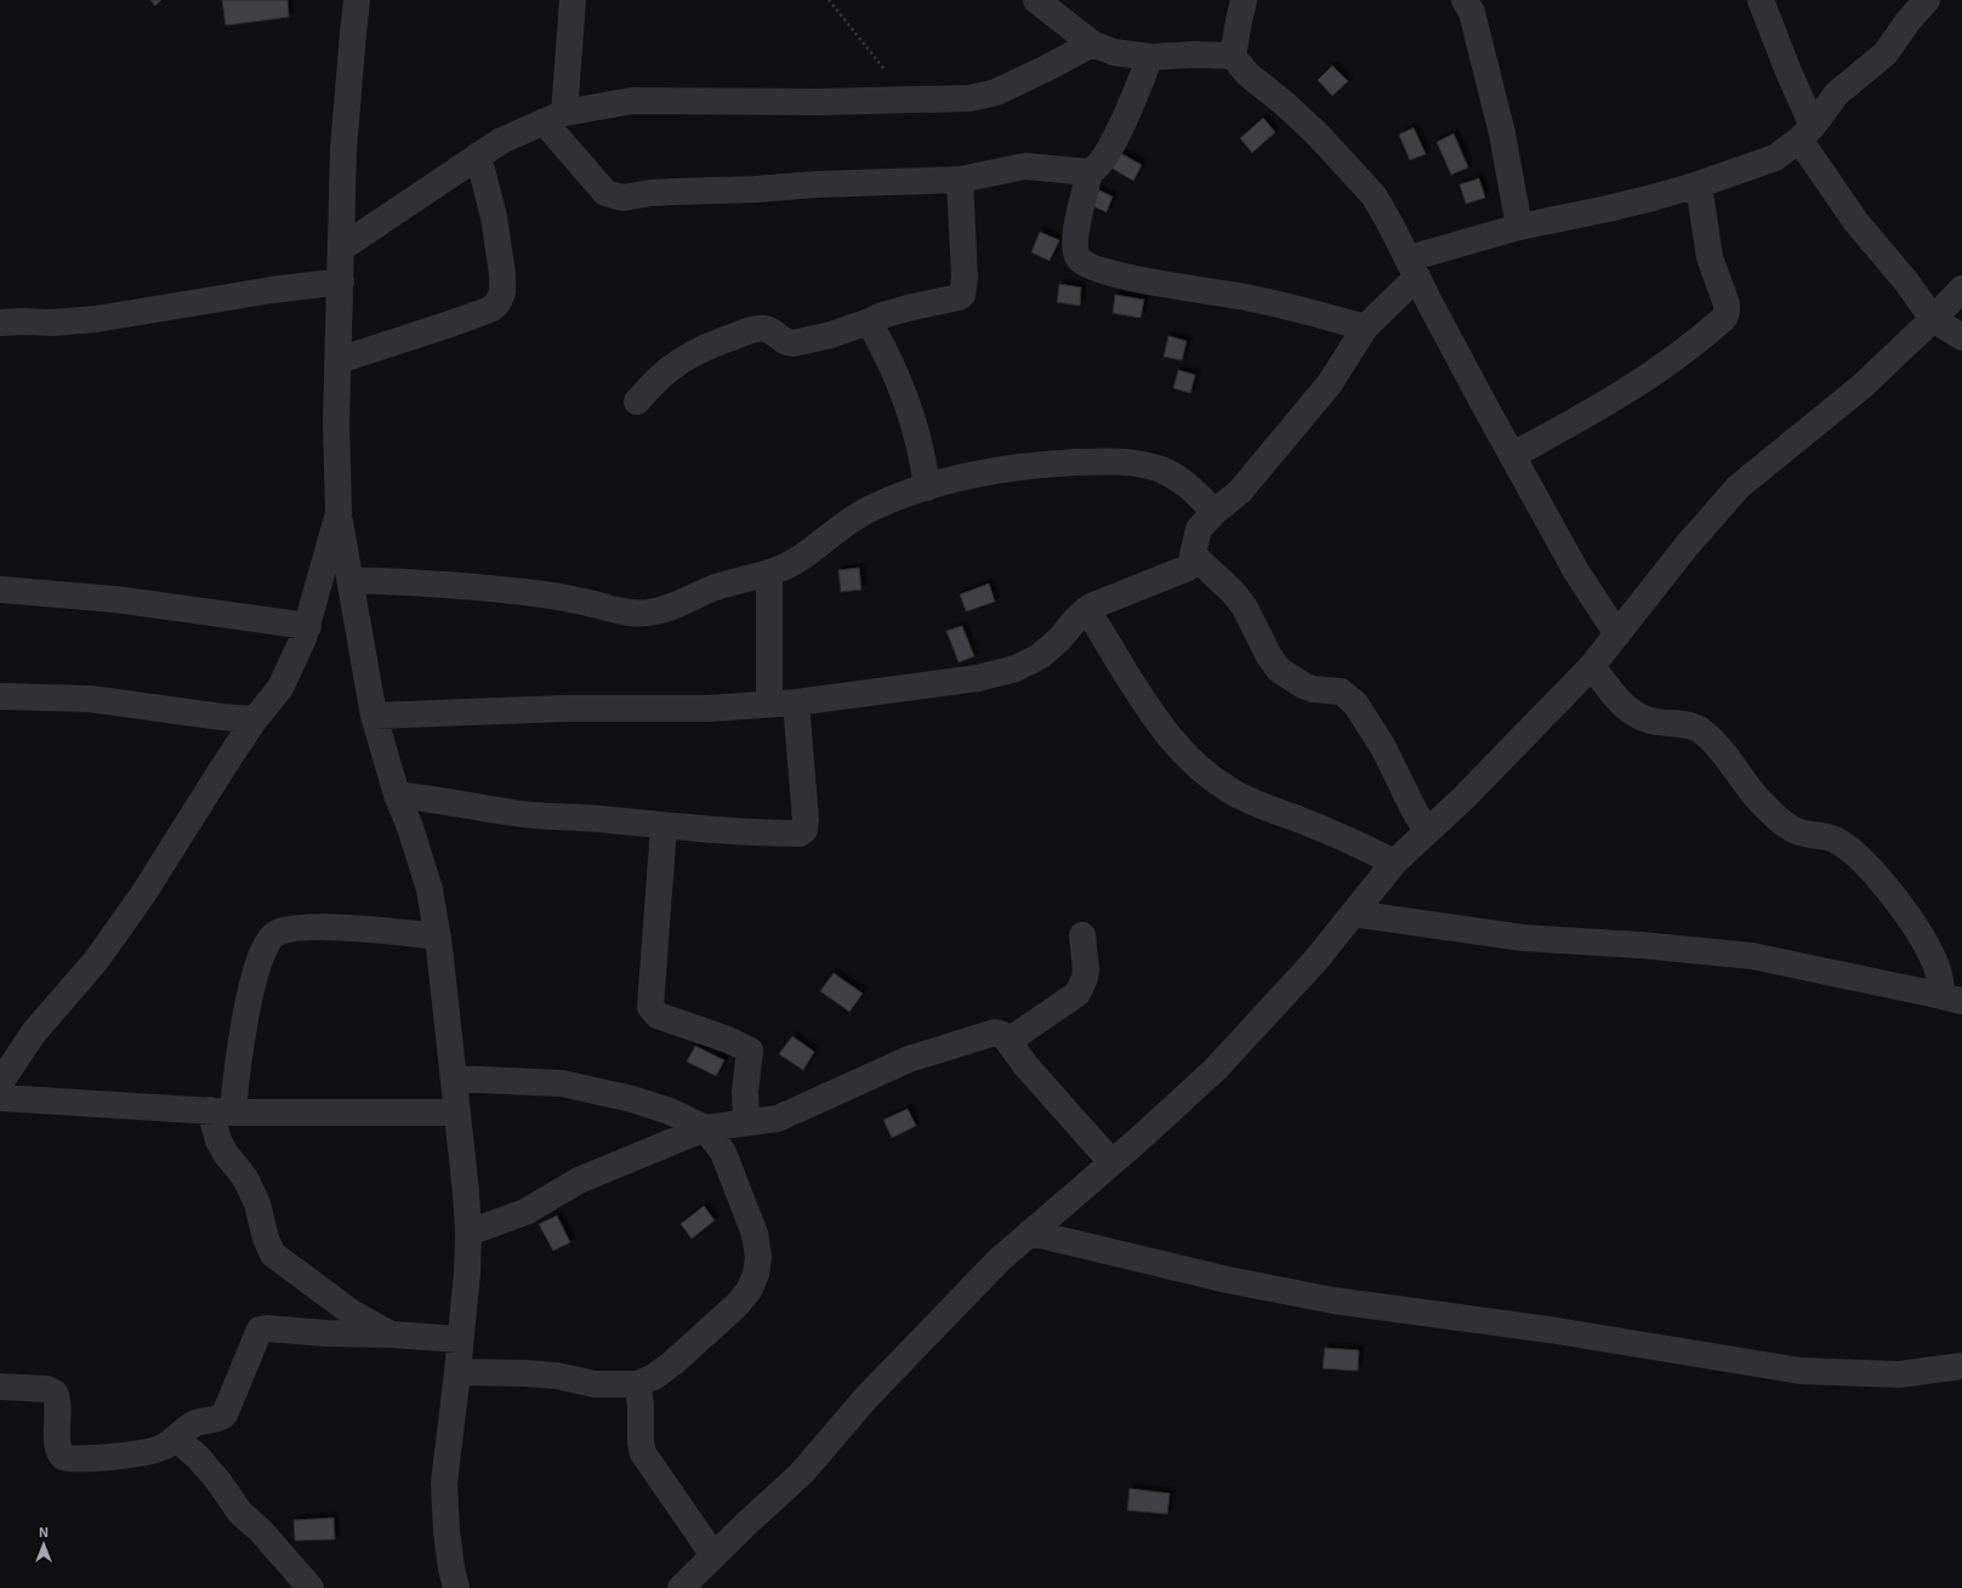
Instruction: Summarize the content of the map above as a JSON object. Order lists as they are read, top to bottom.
{
  "north": "top"
}
